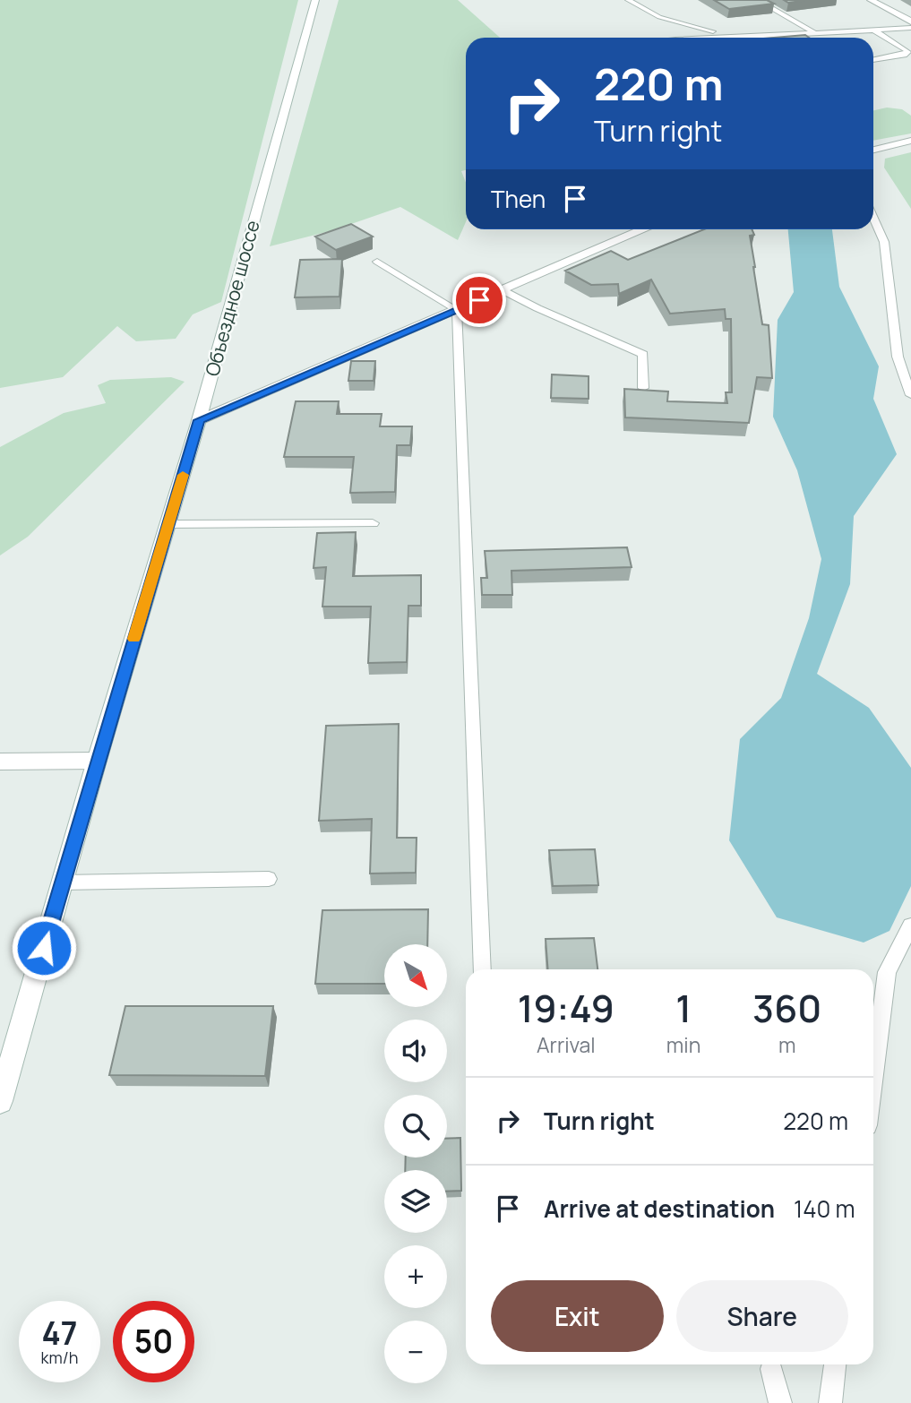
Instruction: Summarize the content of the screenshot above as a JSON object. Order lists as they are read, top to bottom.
{
  "streets": {
    "main road": ["Объездное шоссе"]
  },
  "north": "bottom right",
  "page": {
    "turn": ["220 m", "Turn right"],
    "then": "Then",
    "map_buttons": ["+", "−"],
    "eta": [
      "19:49",
      "Arrival",
      "1",
      "min",
      "360",
      "m"
    ],
    "list": [
      {
        "name": "Turn right",
        "value": "220 m"
      },
      {
        "name": "Arrive at destination",
        "value": "140 m"
      }
    ],
    "buttons": ["Exit", "Share"],
    "speed": "47 km/h",
    "limit": "50"
  }
}
